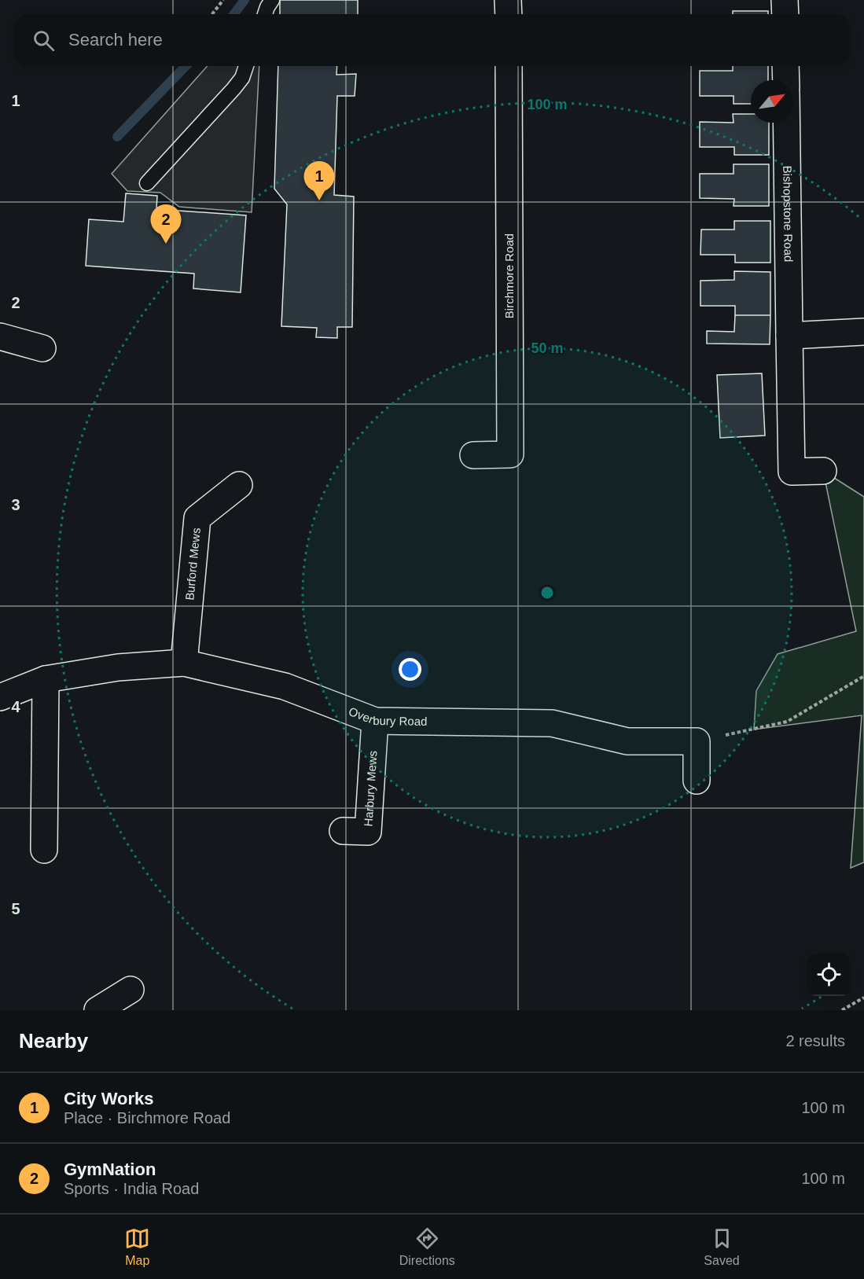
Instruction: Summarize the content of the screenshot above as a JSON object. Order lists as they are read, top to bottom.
{
  "streets": {
    "street": [
      "Bishopstone Road",
      "Birchmore Road",
      "Burford Mews",
      "Overbury Road",
      "Harbury Mews"
    ]
  },
  "crossings": [
    ["Burford Mews", "Overbury Road"],
    ["Overbury Road", "Harbury Mews"]
  ],
  "north": "top right",
  "page": {
    "search": "Search here",
    "pins": ["1", "2"],
    "heading": ["Nearby", "2 results"],
    "list": [
      {
        "mark": "1",
        "name": "City Works",
        "note": "Place · Birchmore Road",
        "value": "100 m"
      },
      {
        "mark": "2",
        "name": "GymNation",
        "note": "Sports · India Road",
        "value": "100 m"
      }
    ],
    "nav": ["Map", "Directions", "Saved"]
  },
  "grid": {
    "rows": [
      "1",
      "2",
      "3",
      "4",
      "5"
    ]
  },
  "rings": ["100 m", "50 m"]
}
